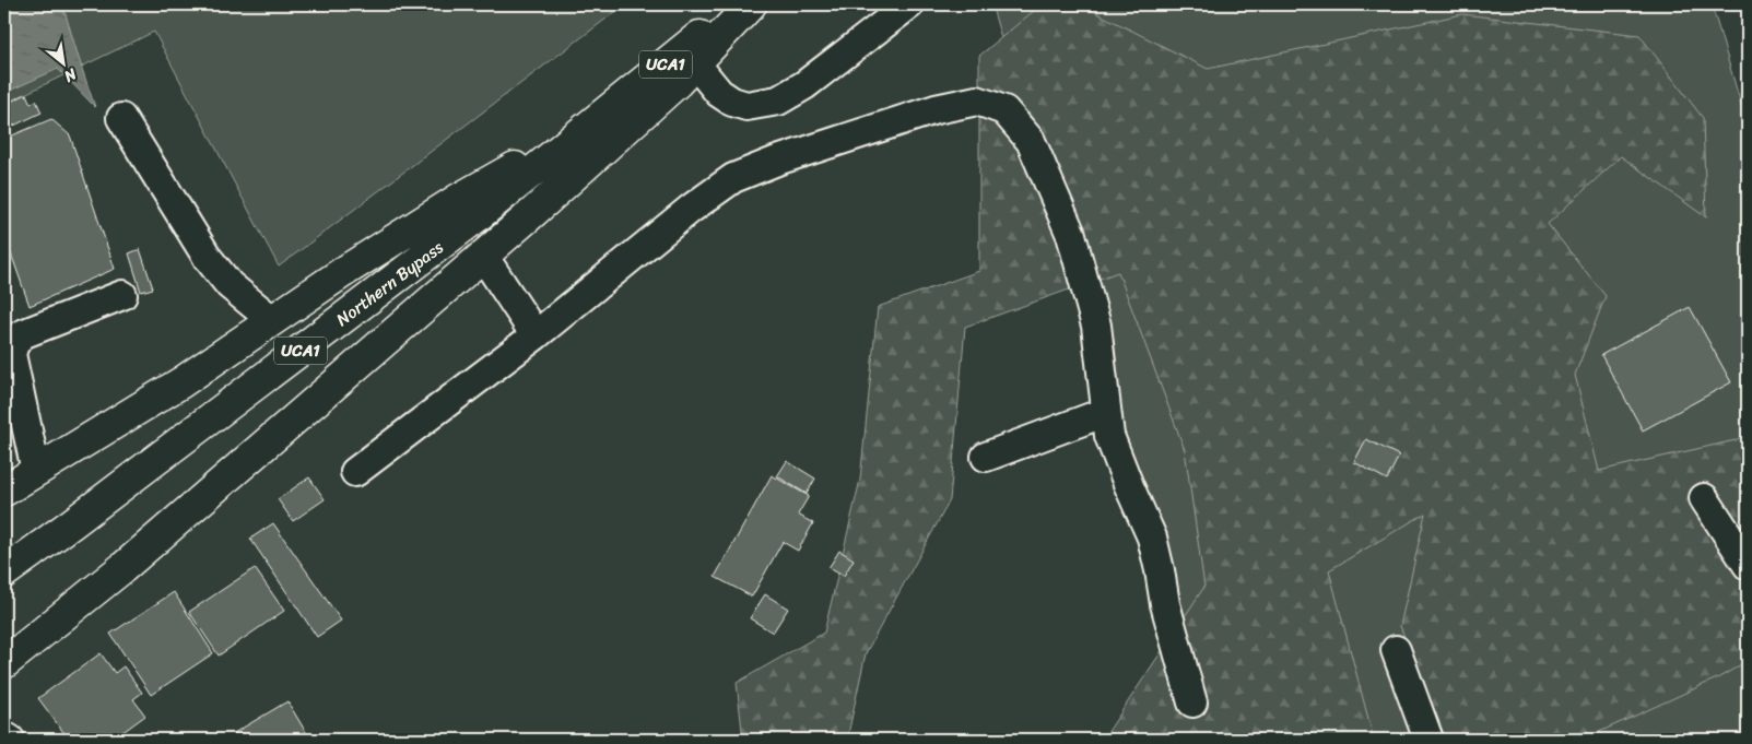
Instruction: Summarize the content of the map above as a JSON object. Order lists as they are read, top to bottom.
{
  "streets": {
    "main road": ["UCA1", "Northern Bypass"]
  },
  "north": "bottom right"
}
